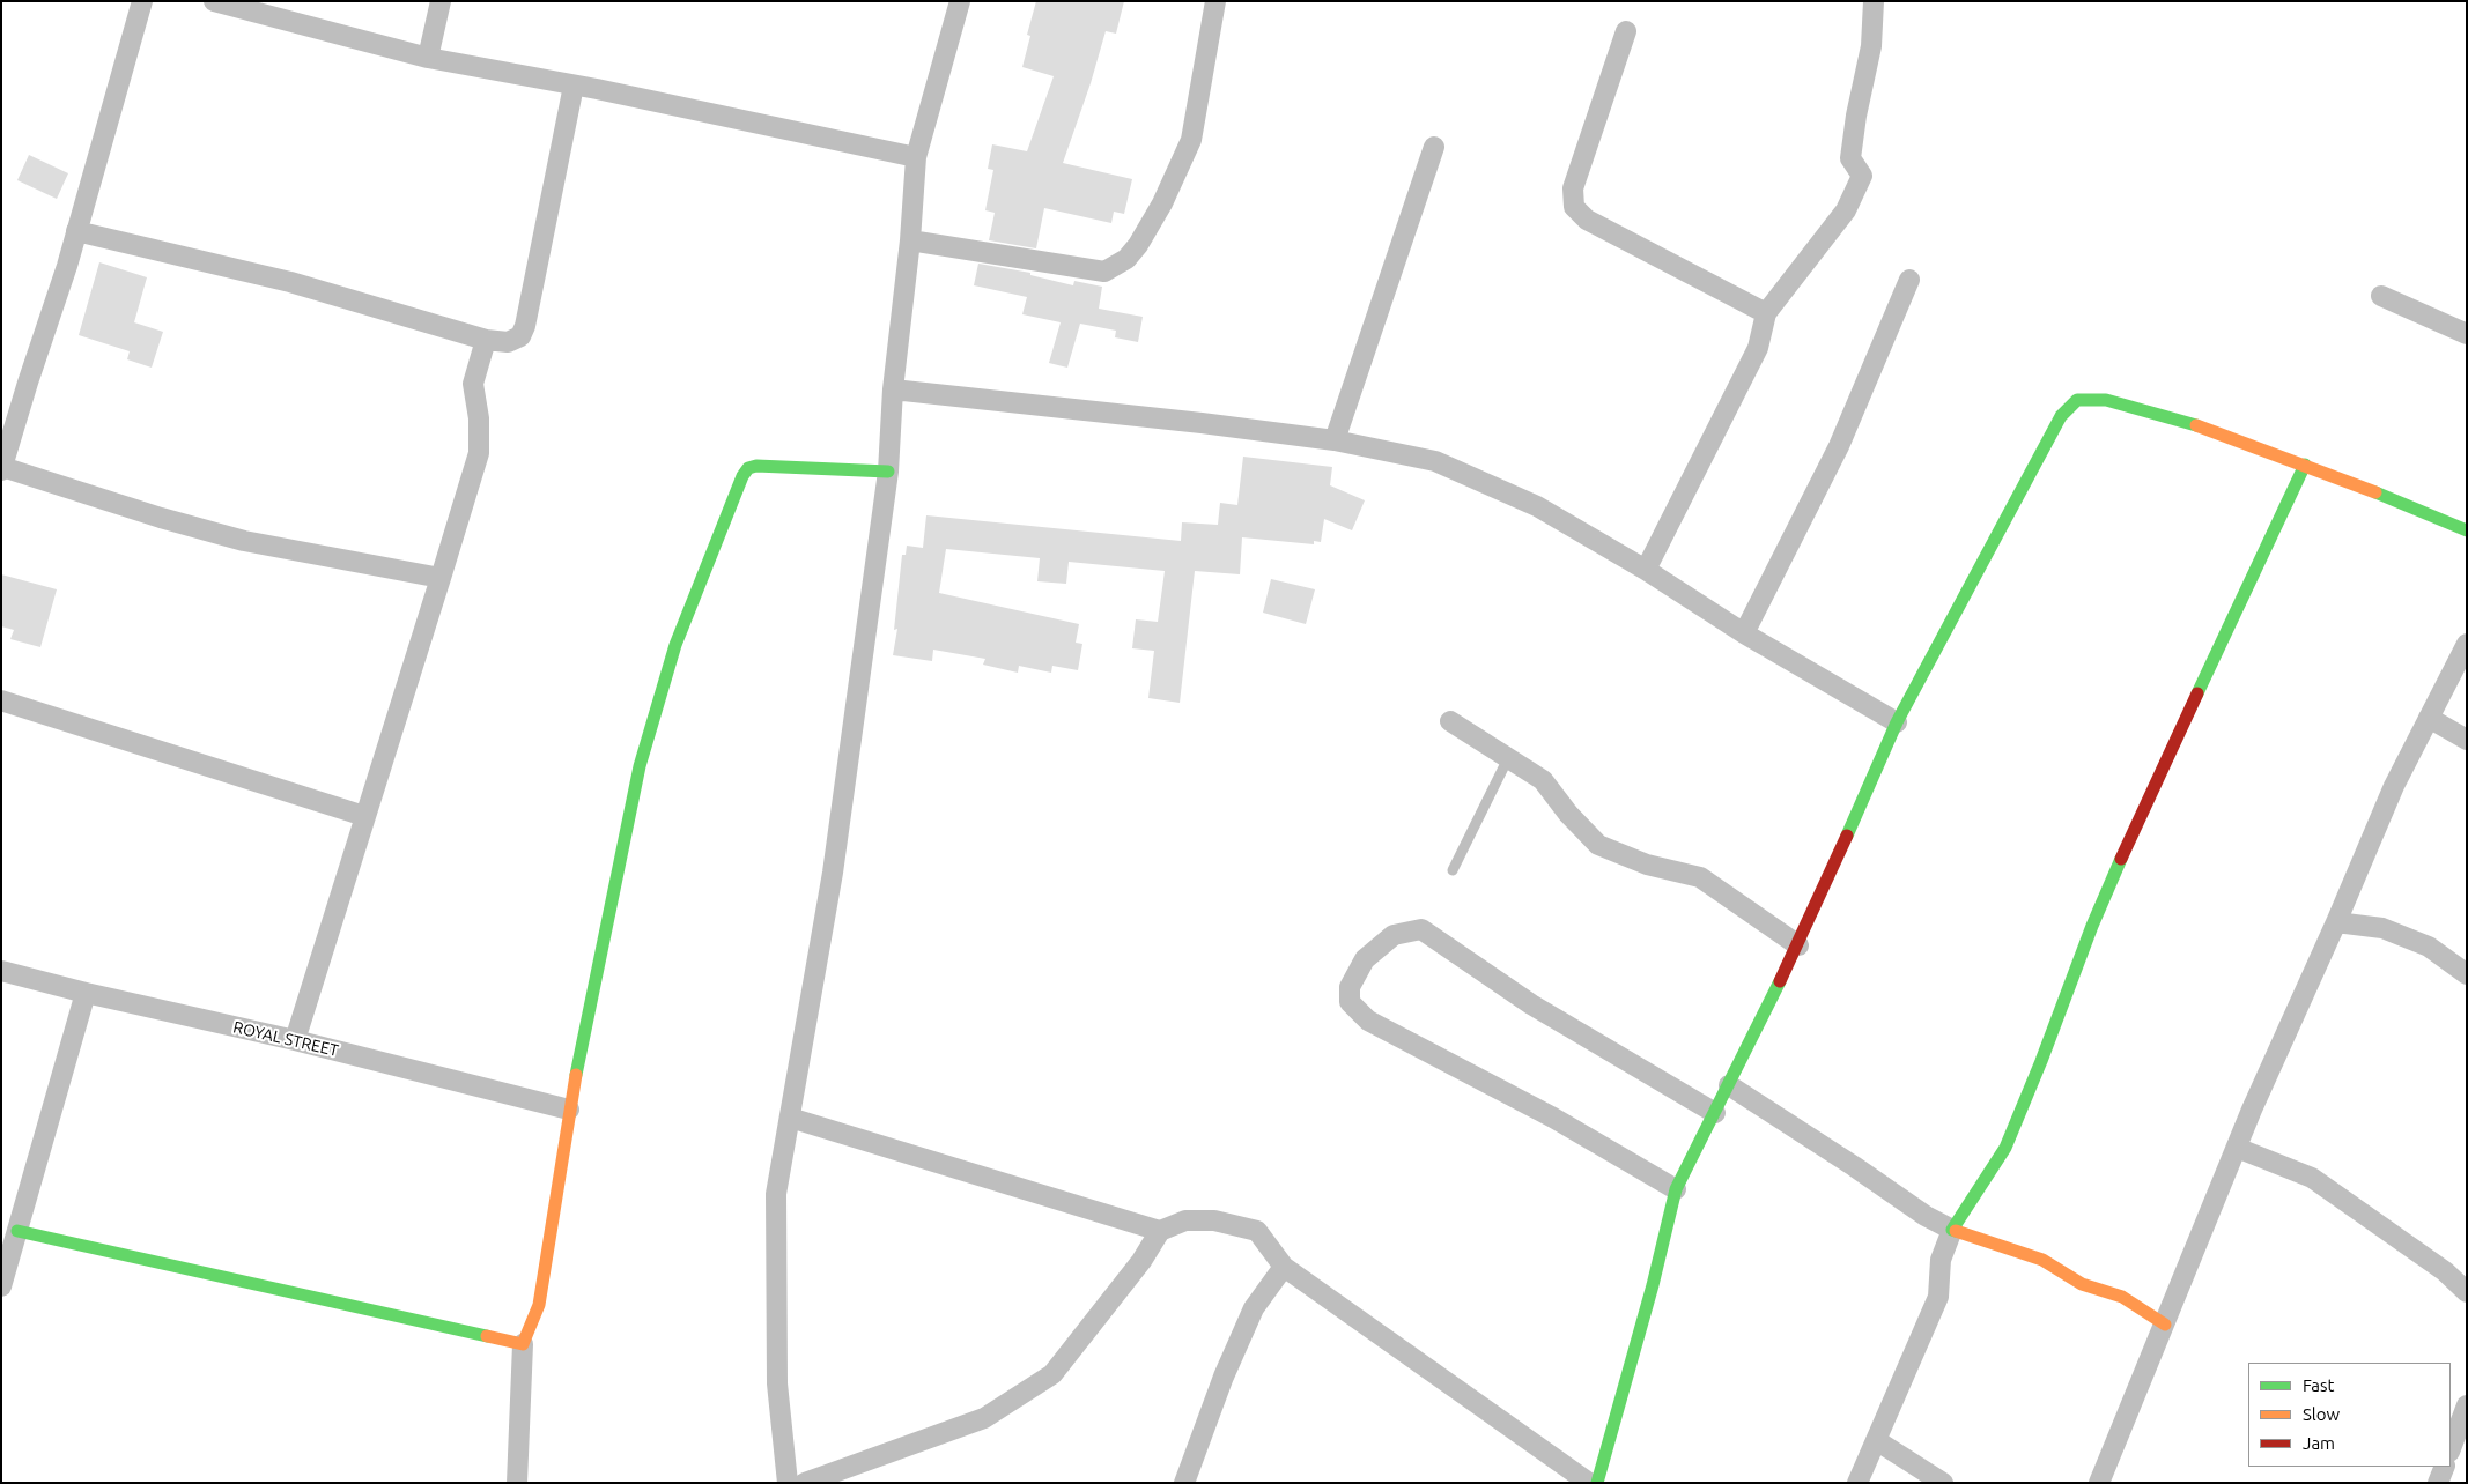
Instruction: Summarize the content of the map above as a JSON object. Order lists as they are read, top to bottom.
{
  "streets": {
    "street": ["ROYAL STREET"]
  },
  "legend": ["Fast", "Slow", "Jam"]
}
